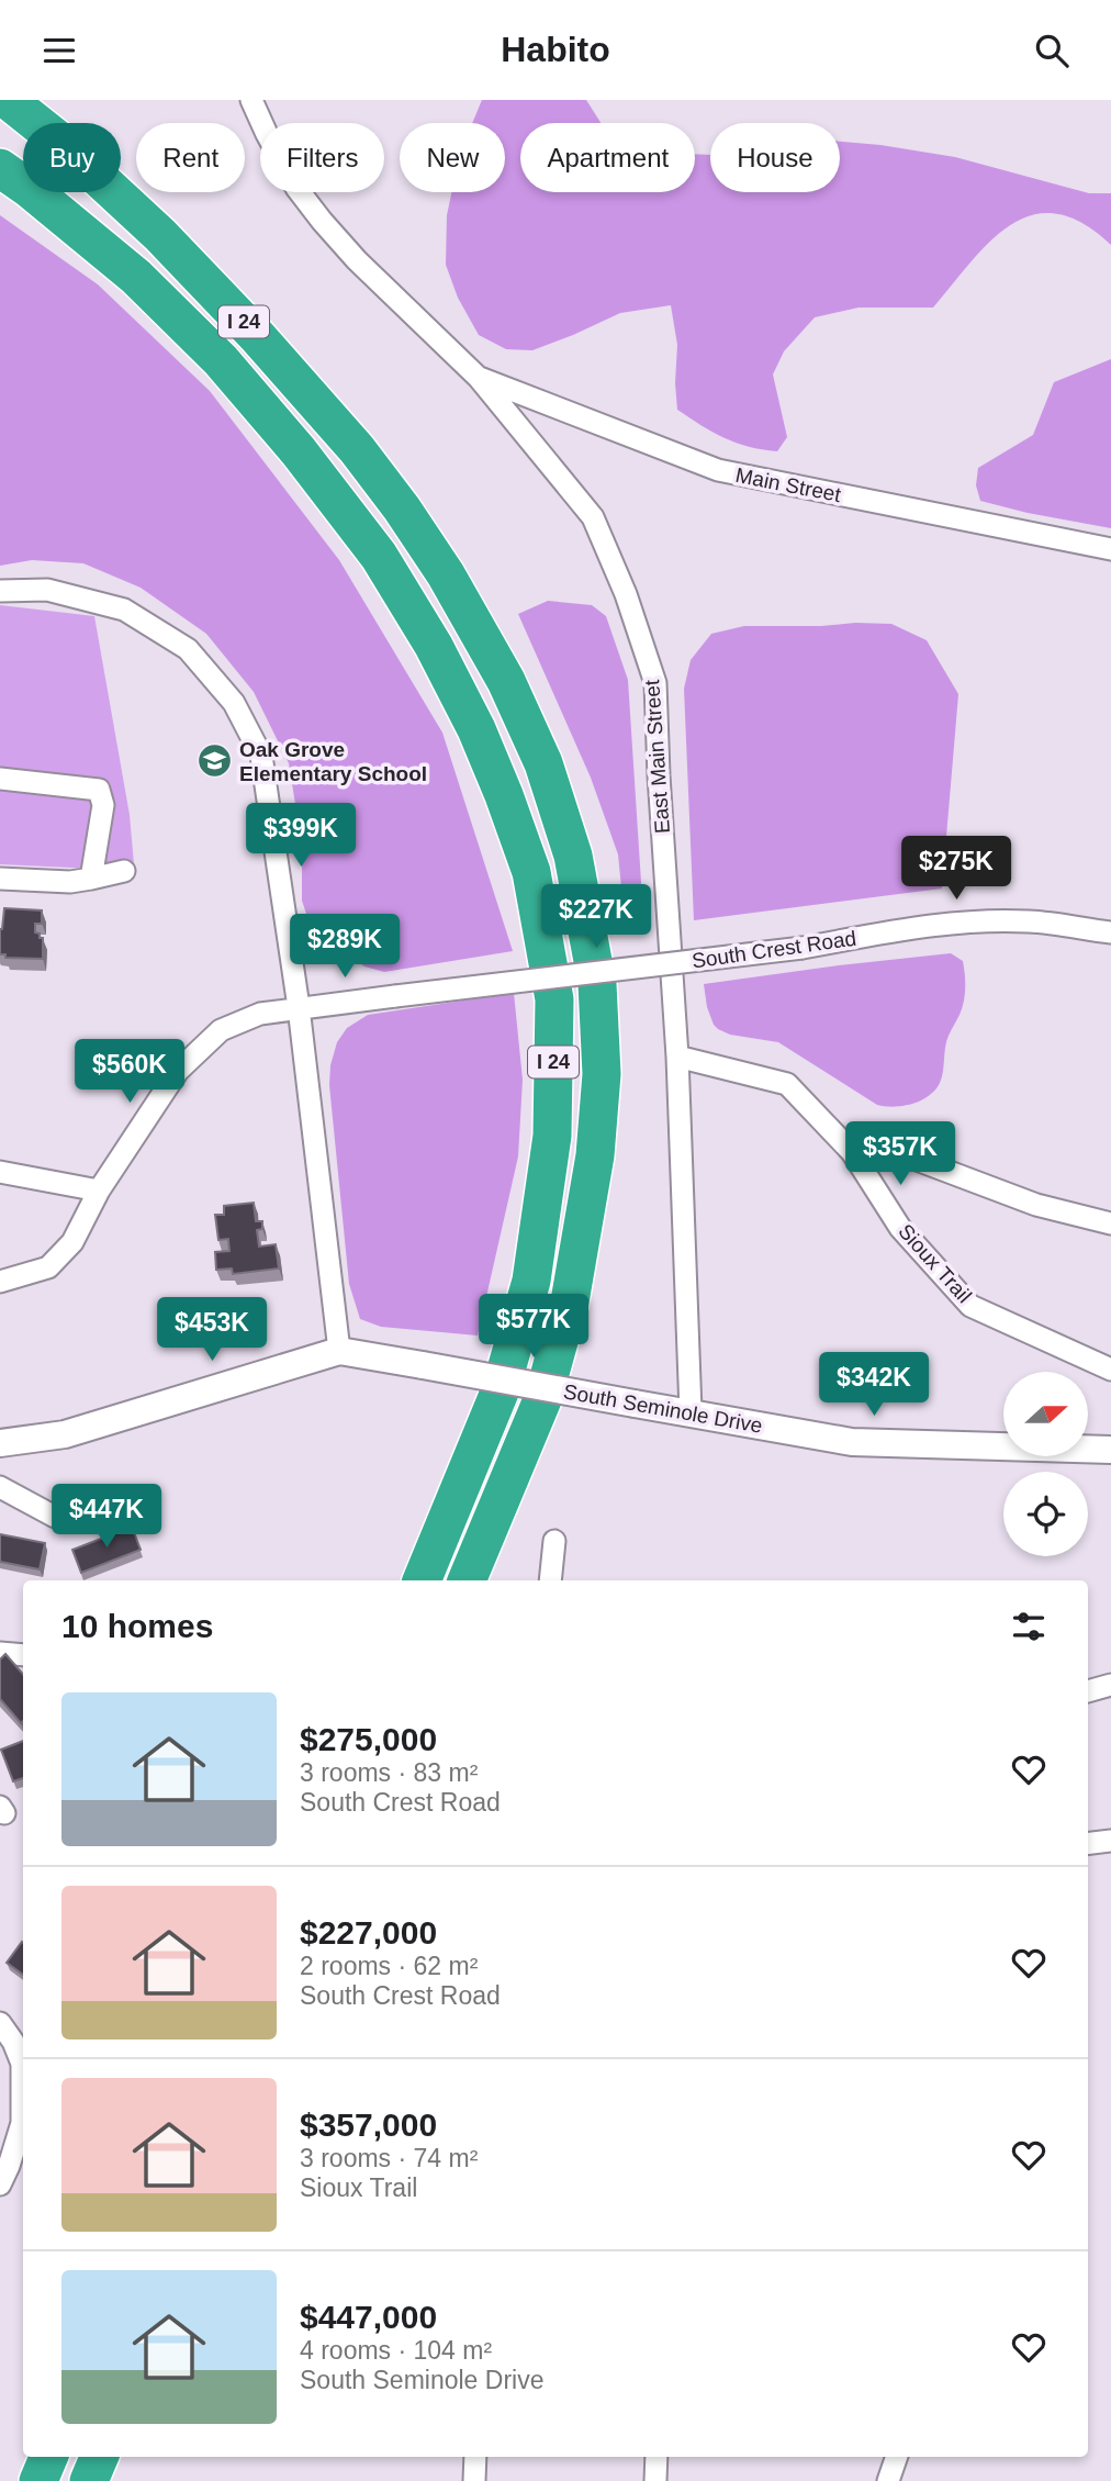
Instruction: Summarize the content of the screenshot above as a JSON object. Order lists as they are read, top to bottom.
{
  "streets": {
    "highway": ["I 24"],
    "street": [
      "Main Street",
      "East Main Street",
      "South Crest Road",
      "Sioux Trail",
      "South Seminole Drive"
    ]
  },
  "crossings": [
    ["Main Street", "East Main Street"],
    ["East Main Street", "Sioux Trail"],
    ["East Main Street", "South Seminole Drive"]
  ],
  "places": {
    "school or university": ["Oak Grove Elementary School"]
  },
  "north": "right",
  "page": {
    "header": "Habito",
    "chip": [
      "Buy",
      "Rent",
      "Filters",
      "New",
      "Apartment",
      "House"
    ],
    "price": [
      "$399K",
      "$275K",
      "$227K",
      "$289K",
      "$560K",
      "$357K",
      "$577K",
      "$453K",
      "$342K",
      "$447K"
    ],
    "heading": "10 homes",
    "list": [
      {
        "name": "$275,000",
        "note": "3 rooms · 83 m² · South Crest Road"
      },
      {
        "name": "$227,000",
        "note": "2 rooms · 62 m² · South Crest Road"
      },
      {
        "name": "$357,000",
        "note": "3 rooms · 74 m² · Sioux Trail"
      },
      {
        "name": "$447,000",
        "note": "4 rooms · 104 m² · South Seminole Drive"
      }
    ]
  }
}
